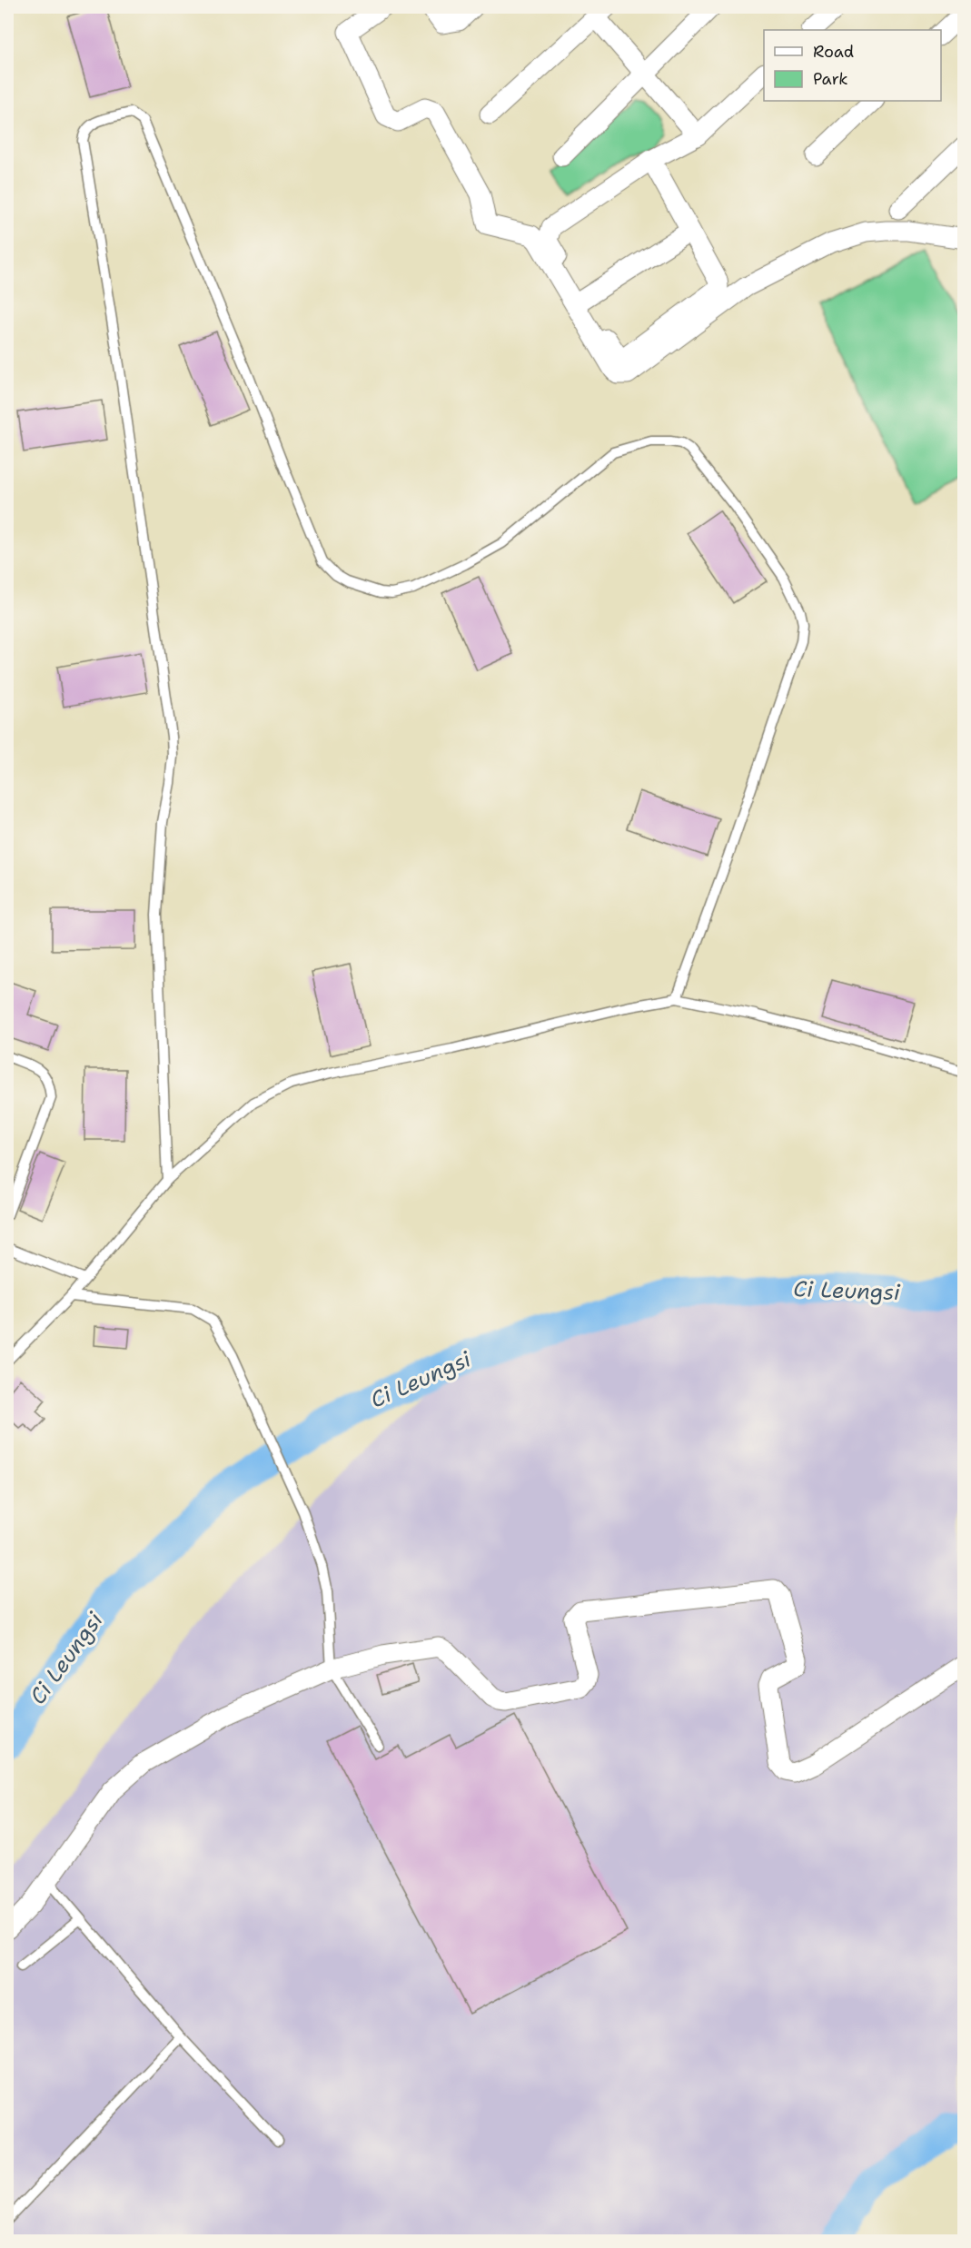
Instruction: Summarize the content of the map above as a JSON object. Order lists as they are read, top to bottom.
{
  "water": ["Ci Leungsi"],
  "legend": ["Road", "Park"]
}
